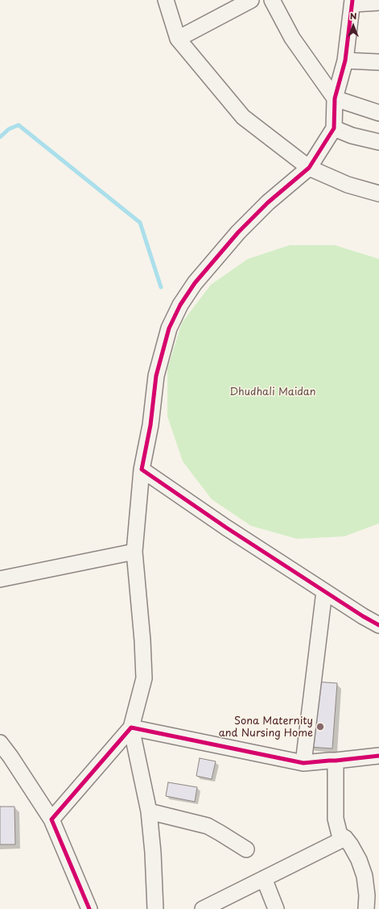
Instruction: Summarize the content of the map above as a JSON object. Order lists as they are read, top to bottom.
{
  "parks": ["Dhudhali Maidan"],
  "places": ["Sona Maternity and Nursing Home"],
  "north": "top"
}
